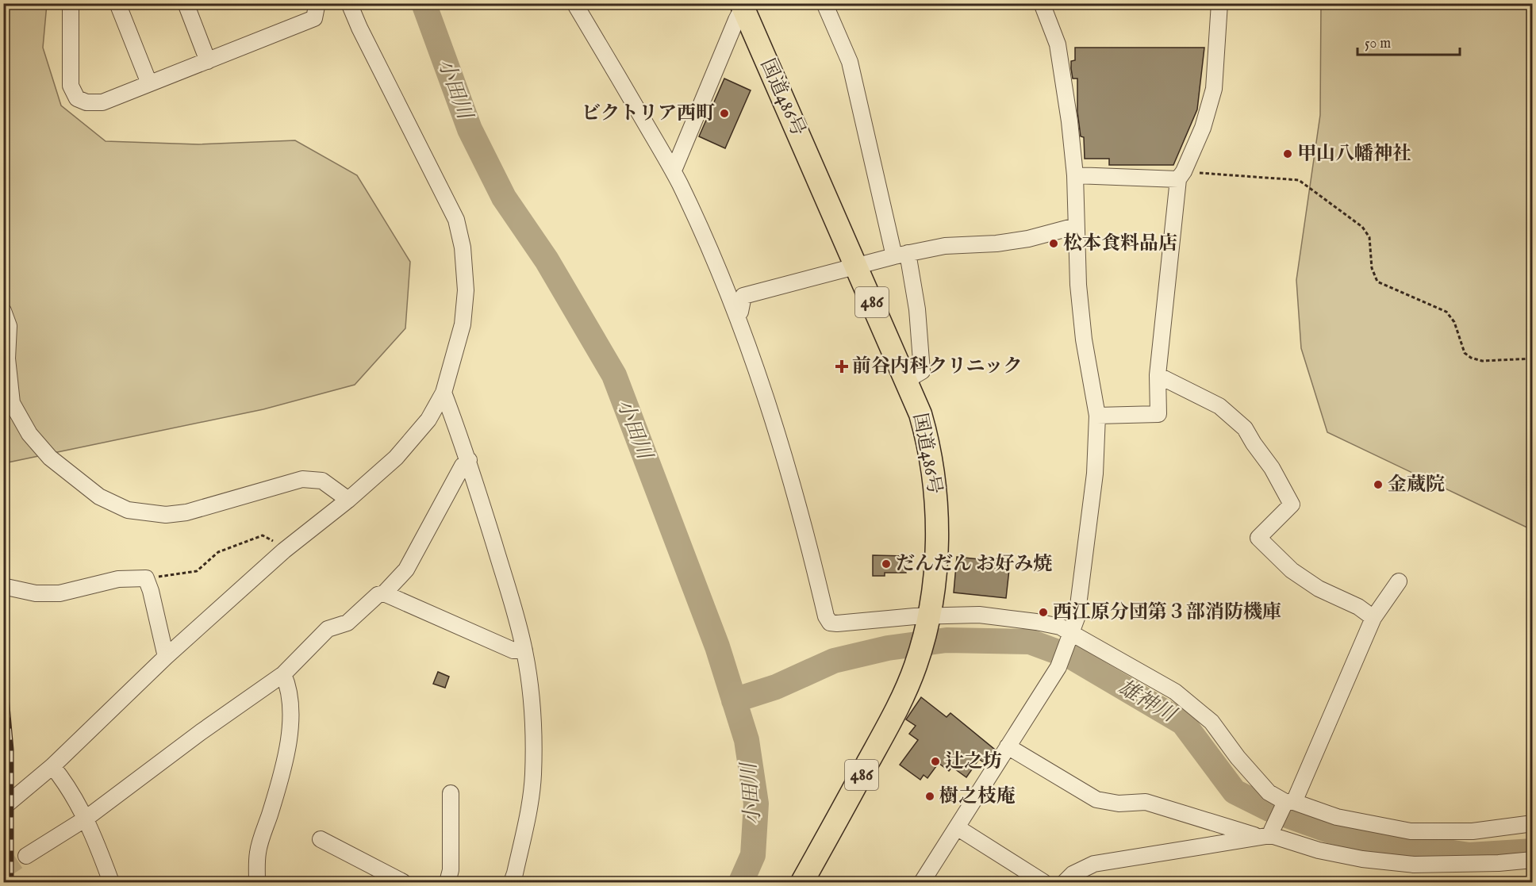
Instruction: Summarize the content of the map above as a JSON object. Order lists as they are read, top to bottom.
{
  "streets": {
    "highway": ["国道486号", "486"]
  },
  "water": ["小田川", "雄神川"],
  "places": {
    "other": [
      "ビクトリア西町",
      "甲山八幡神社",
      "松本食料品店",
      "金蔵院",
      "だんだん お好み焼",
      "西江原分団第３部消防機庫",
      "辻之坊",
      "樹之枝庵"
    ],
    "health": ["前谷内科クリニック"]
  },
  "scale_bar": "50 m"
}
